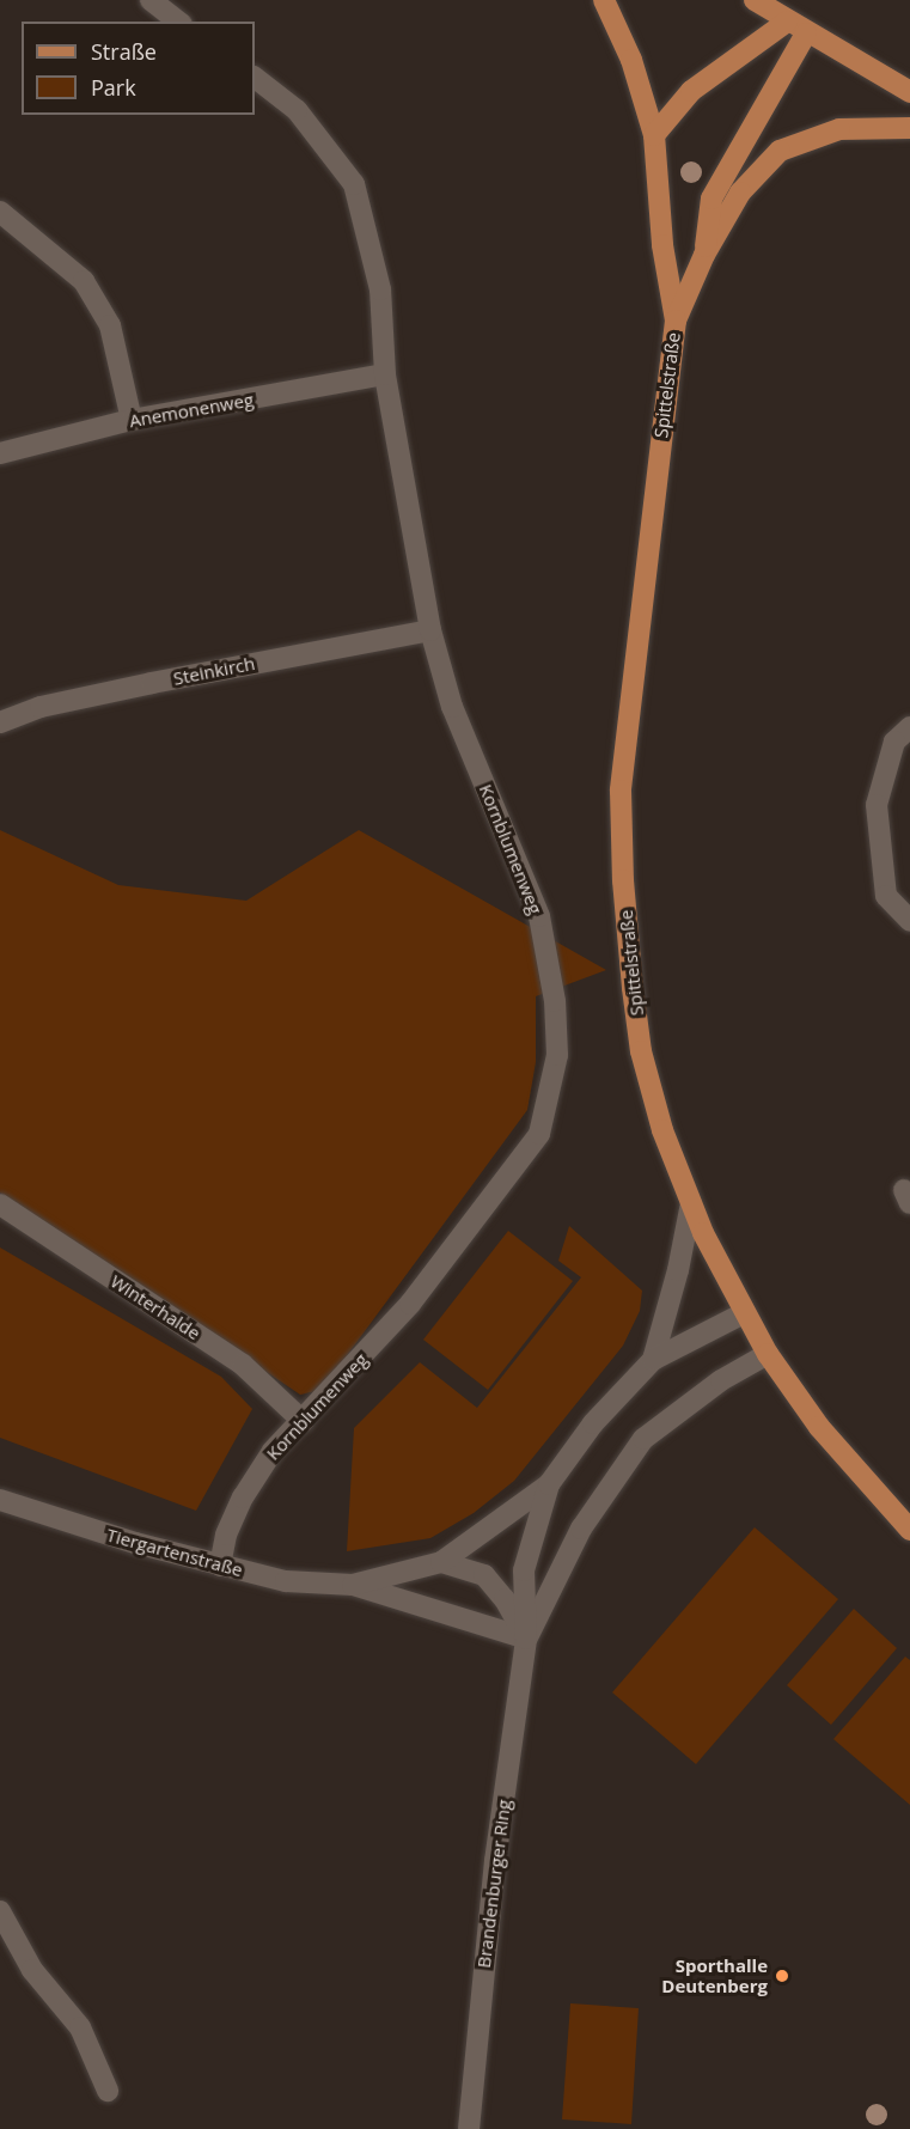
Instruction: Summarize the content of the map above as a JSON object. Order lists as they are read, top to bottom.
{
  "streets": {
    "main road": ["Spittelstraße"],
    "street": [
      "Anemonenweg",
      "Steinkirch",
      "Kornblumenweg",
      "Winterhalde",
      "Tiergartenstraße",
      "Brandenburger Ring"
    ]
  },
  "crossings": [
    ["Spittelstraße", "Brandenburger Ring"],
    ["Anemonenweg", "Kornblumenweg"],
    ["Steinkirch", "Kornblumenweg"],
    ["Kornblumenweg", "Winterhalde"],
    ["Kornblumenweg", "Tiergartenstraße"],
    ["Tiergartenstraße", "Brandenburger Ring"]
  ],
  "places": ["Sporthalle Deutenberg"],
  "legend": ["Straße", "Park"]
}
